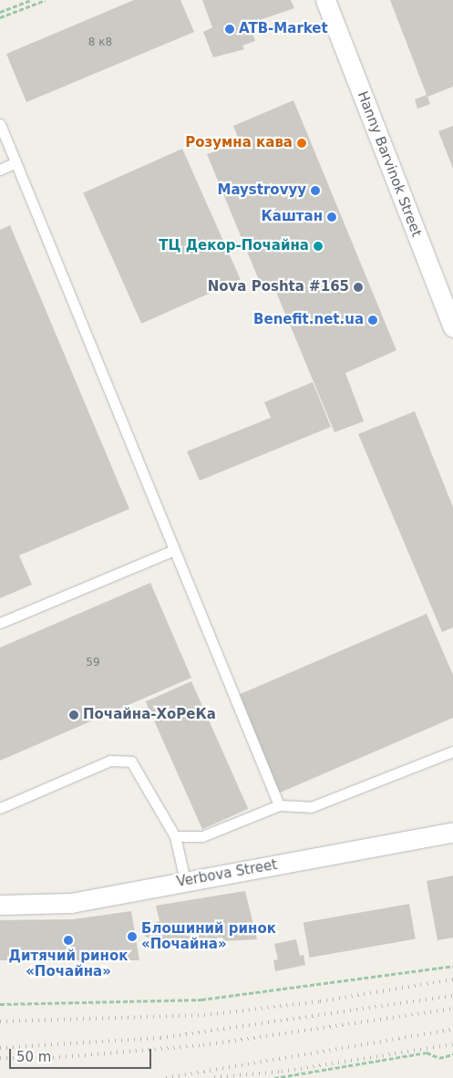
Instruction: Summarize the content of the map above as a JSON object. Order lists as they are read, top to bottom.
{
  "streets": {
    "street": ["Hanny Barvinok Street", "Verbova Street"]
  },
  "places": [
    "ATB-Market",
    "Розумна кава",
    "Maystrovyy",
    "Каштан",
    "ТЦ Декор-Почайна",
    "Nova Poshta #165",
    "Benefit.net.ua",
    "Почайна-ХоРеКа",
    "Блошиний ринок «Почайна»",
    "Дитячий ринок «Почайна»"
  ],
  "house_numbers": ["8 к8", "59"],
  "scale_bar": "50 m"
}
